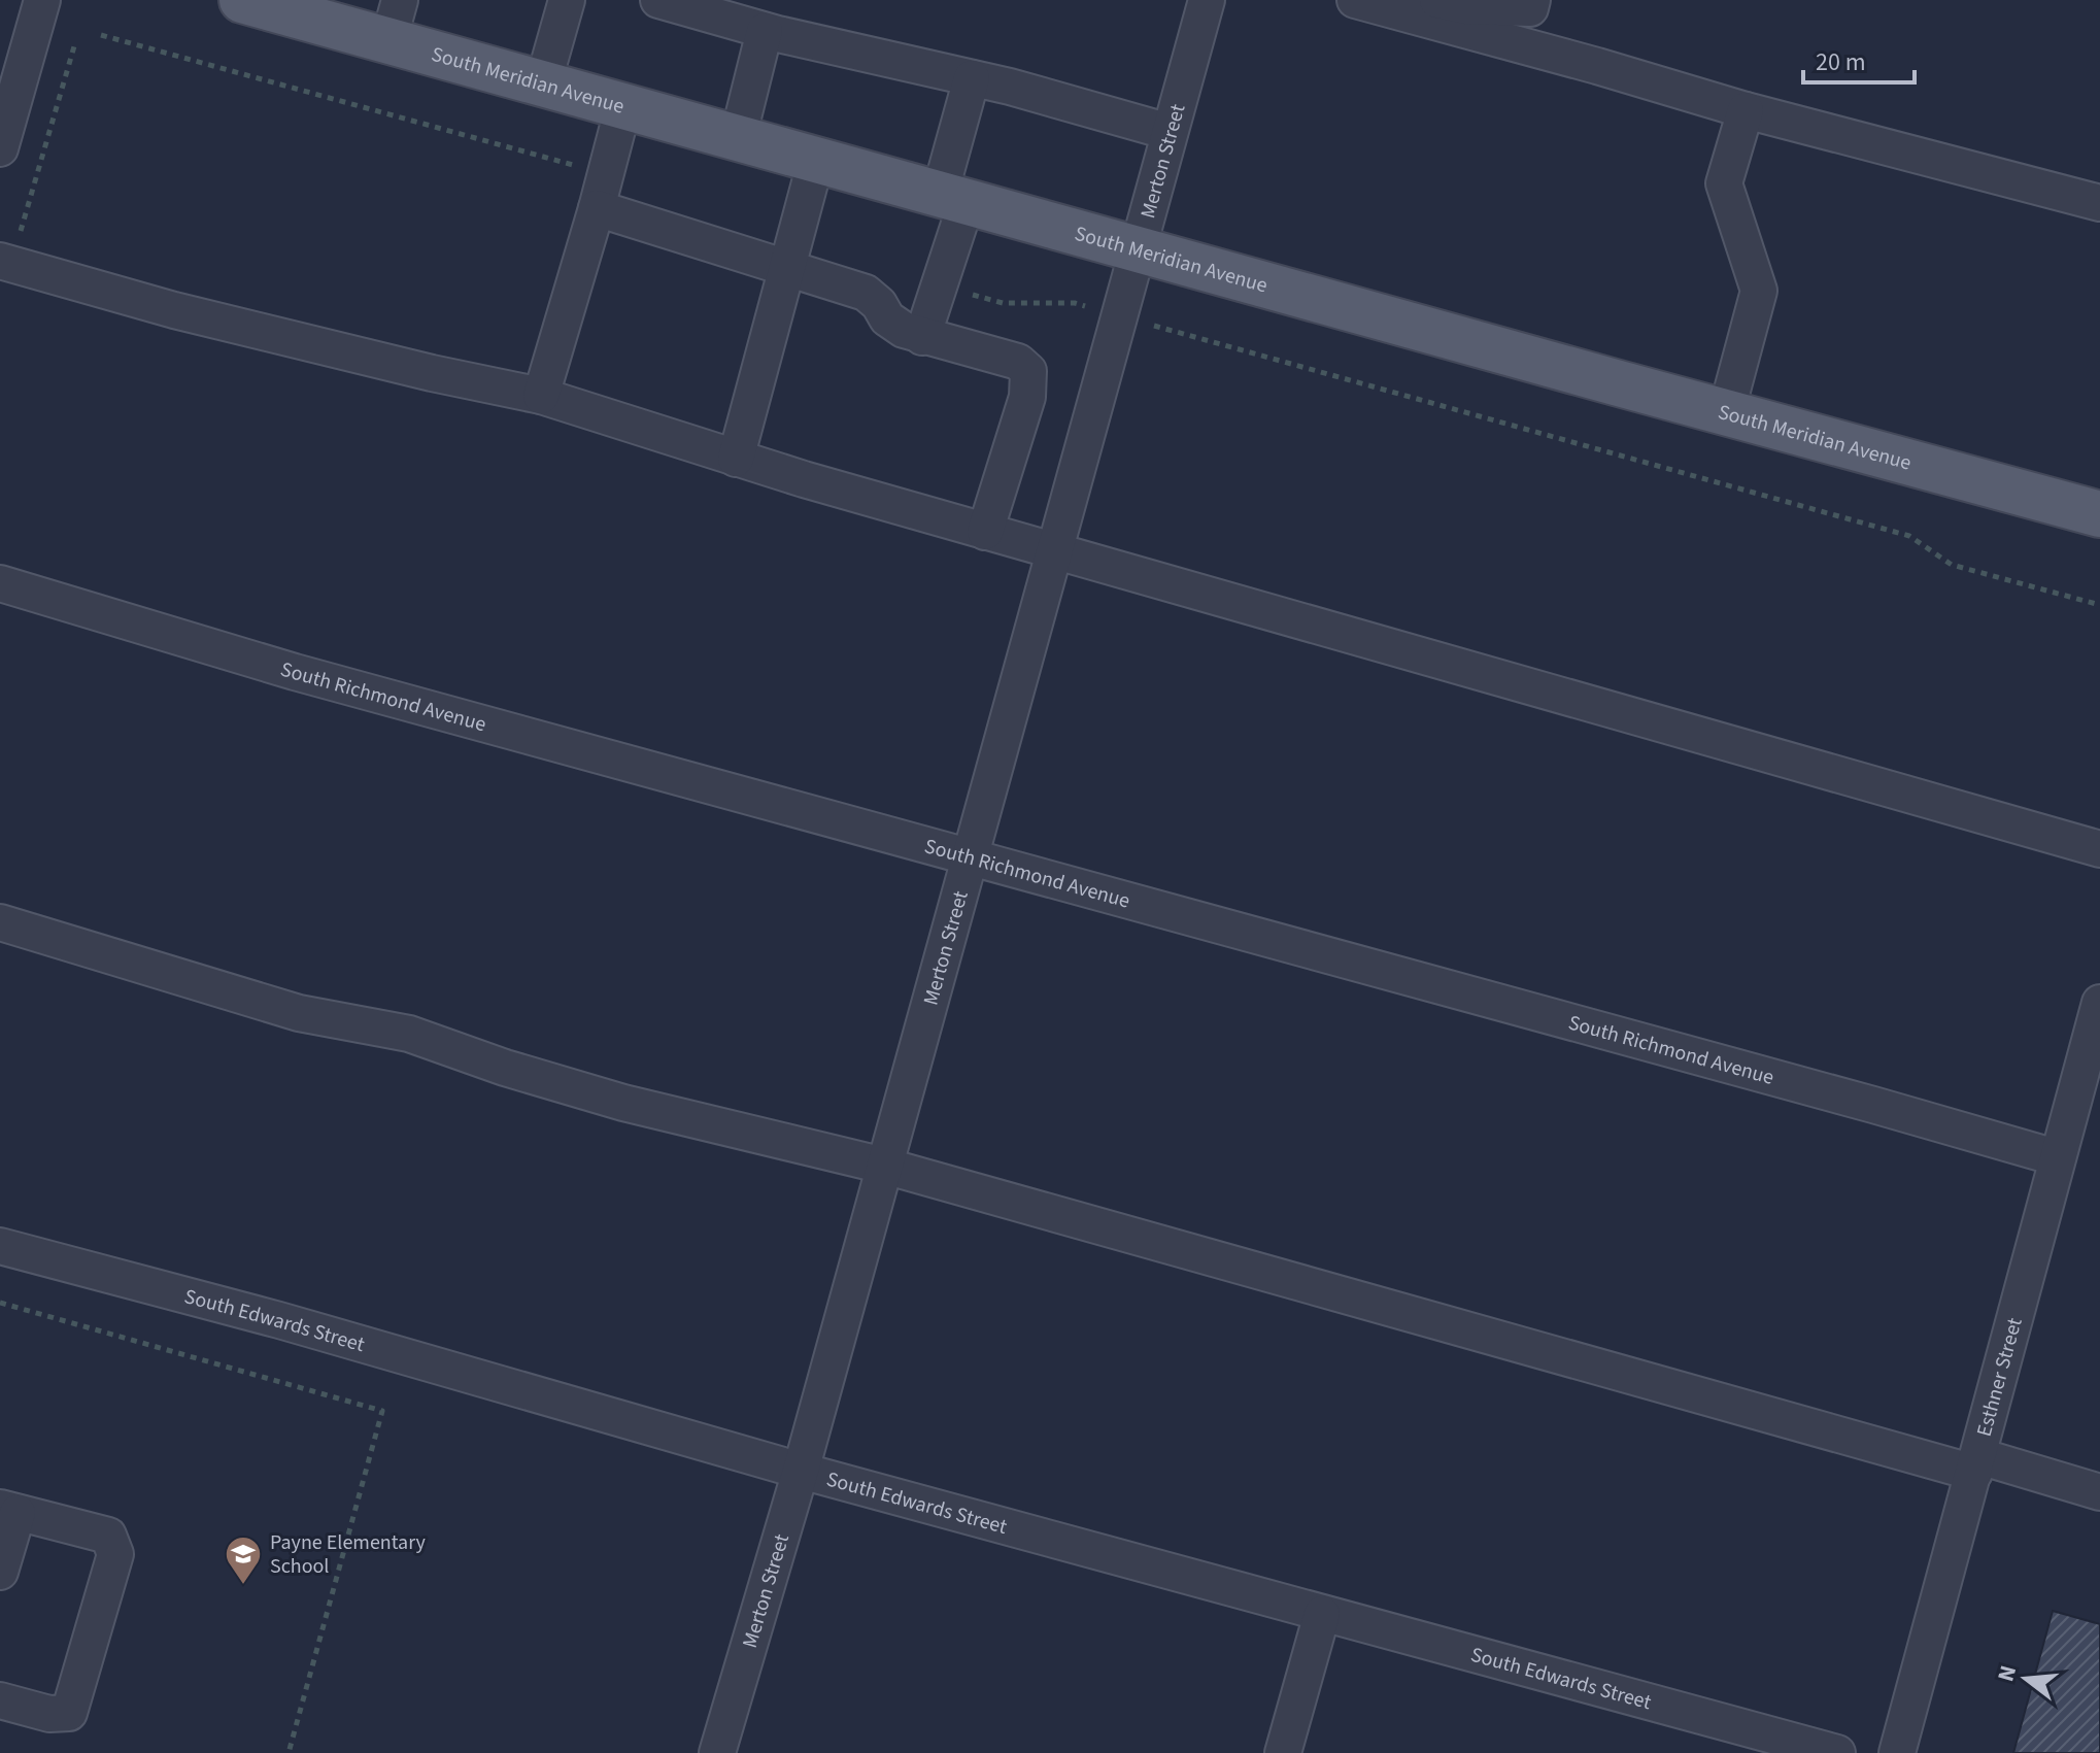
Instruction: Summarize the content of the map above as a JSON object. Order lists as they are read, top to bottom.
{
  "streets": {
    "main road": ["South Meridian Avenue"],
    "street": [
      "Merton Street",
      "South Richmond Avenue",
      "South Edwards Street",
      "Esthner Street"
    ]
  },
  "crossings": [
    ["South Meridian Avenue", "Merton Street"],
    ["Merton Street", "South Richmond Avenue"],
    ["Merton Street", "South Edwards Street"],
    ["South Richmond Avenue", "Esthner Street"]
  ],
  "places": {
    "school or university": ["Payne Elementary School"]
  },
  "scale_bar": "20 m",
  "north": "left"
}
